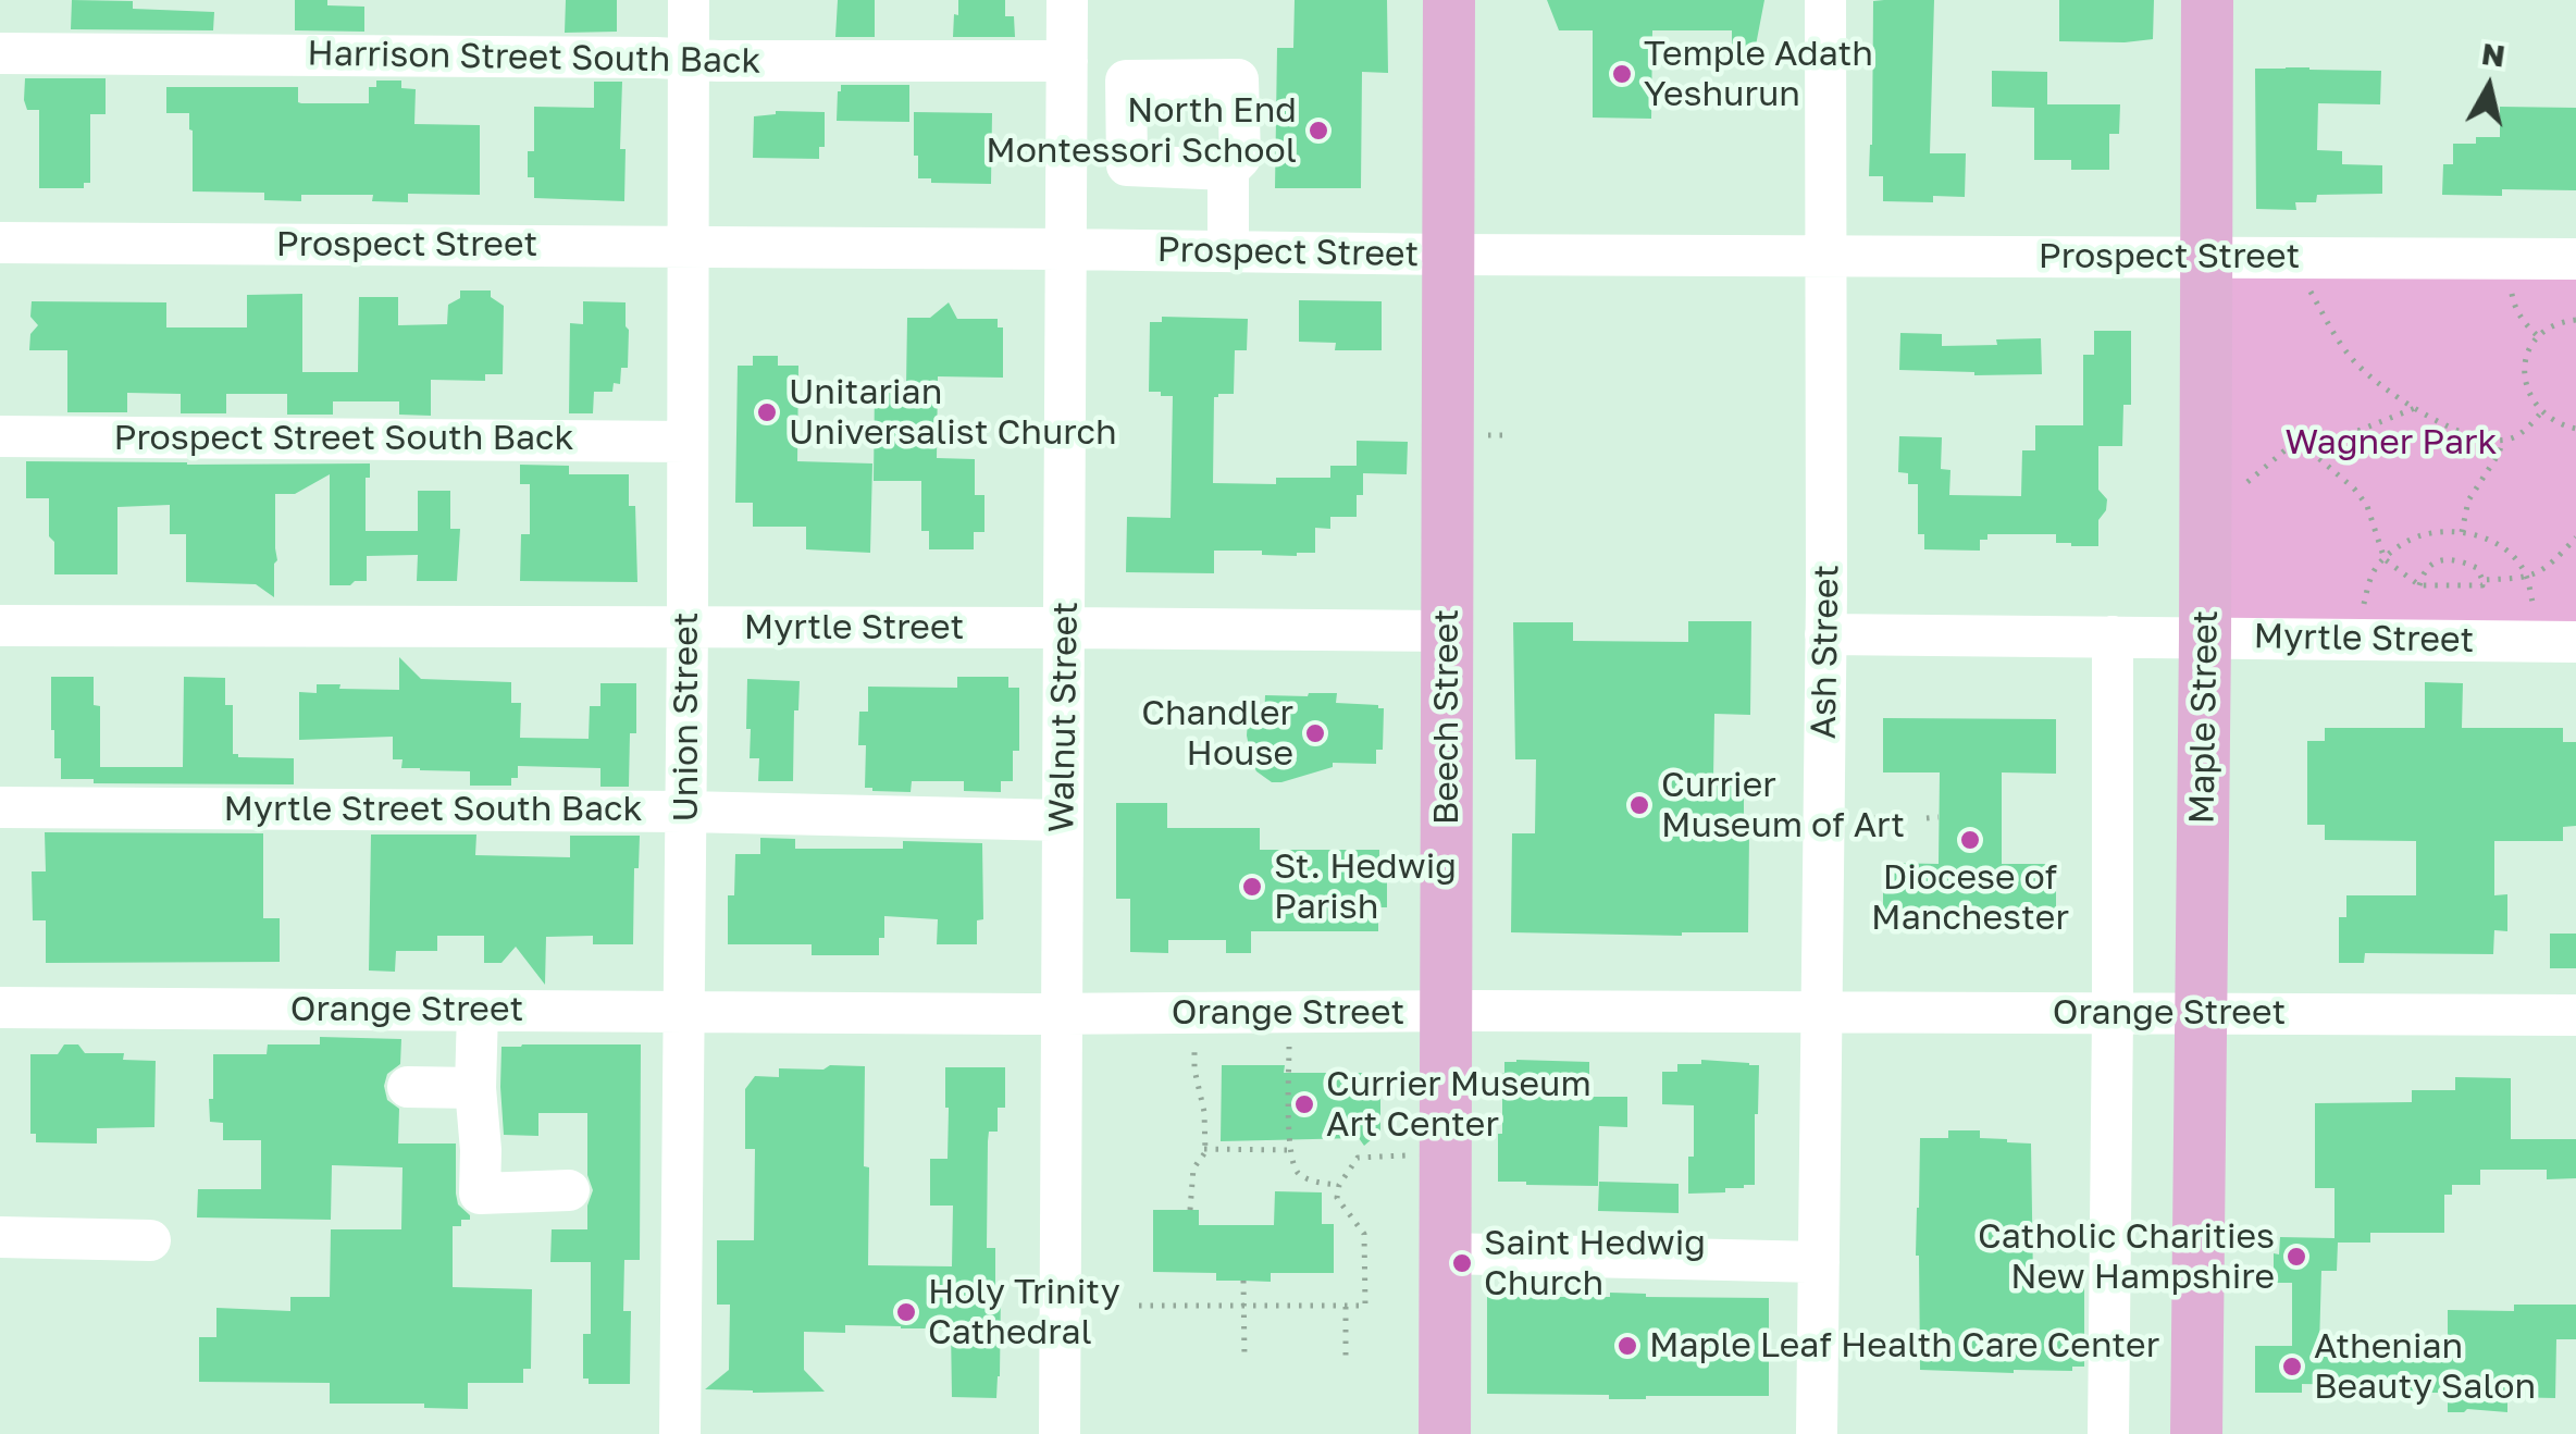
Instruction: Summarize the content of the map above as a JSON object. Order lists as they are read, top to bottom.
{
  "streets": {
    "main road": ["Beech Street", "Maple Street"],
    "street": [
      "Harrison Street South Back",
      "Prospect Street",
      "Prospect Street South Back",
      "Myrtle Street",
      "Ash Street",
      "Union Street",
      "Walnut Street",
      "Myrtle Street South Back",
      "Orange Street"
    ]
  },
  "crossings": [
    ["Harrison Street South Back", "Union Street"],
    ["Harrison Street South Back", "Walnut Street"],
    ["Prospect Street", "Ash Street"],
    ["Prospect Street", "Union Street"],
    ["Prospect Street", "Walnut Street"],
    ["Prospect Street", "Beech Street"],
    ["Prospect Street", "Maple Street"],
    ["Prospect Street South Back", "Union Street"],
    ["Myrtle Street", "Ash Street"],
    ["Myrtle Street", "Union Street"],
    ["Myrtle Street", "Walnut Street"],
    ["Myrtle Street", "Beech Street"],
    ["Myrtle Street", "Maple Street"],
    ["Ash Street", "Orange Street"],
    ["Union Street", "Myrtle Street South Back"],
    ["Union Street", "Orange Street"],
    ["Walnut Street", "Myrtle Street South Back"],
    ["Walnut Street", "Orange Street"],
    ["Beech Street", "Orange Street"],
    ["Maple Street", "Orange Street"]
  ],
  "parks": ["Wagner Park"],
  "places": [
    "Temple Adath Yeshurun",
    "North End Montessori School",
    "Unitarian Universalist Church",
    "Chandler House",
    "Currier Museum of Art",
    "Diocese of Manchester",
    "St. Hedwig Parish",
    "Currier Museum Art Center",
    "Catholic Charities New Hampshire",
    "Saint Hedwig Church",
    "Holy Trinity Cathedral",
    "Maple Leaf Health Care Center",
    "Athenian Beauty Salon"
  ],
  "north": "top"
}
